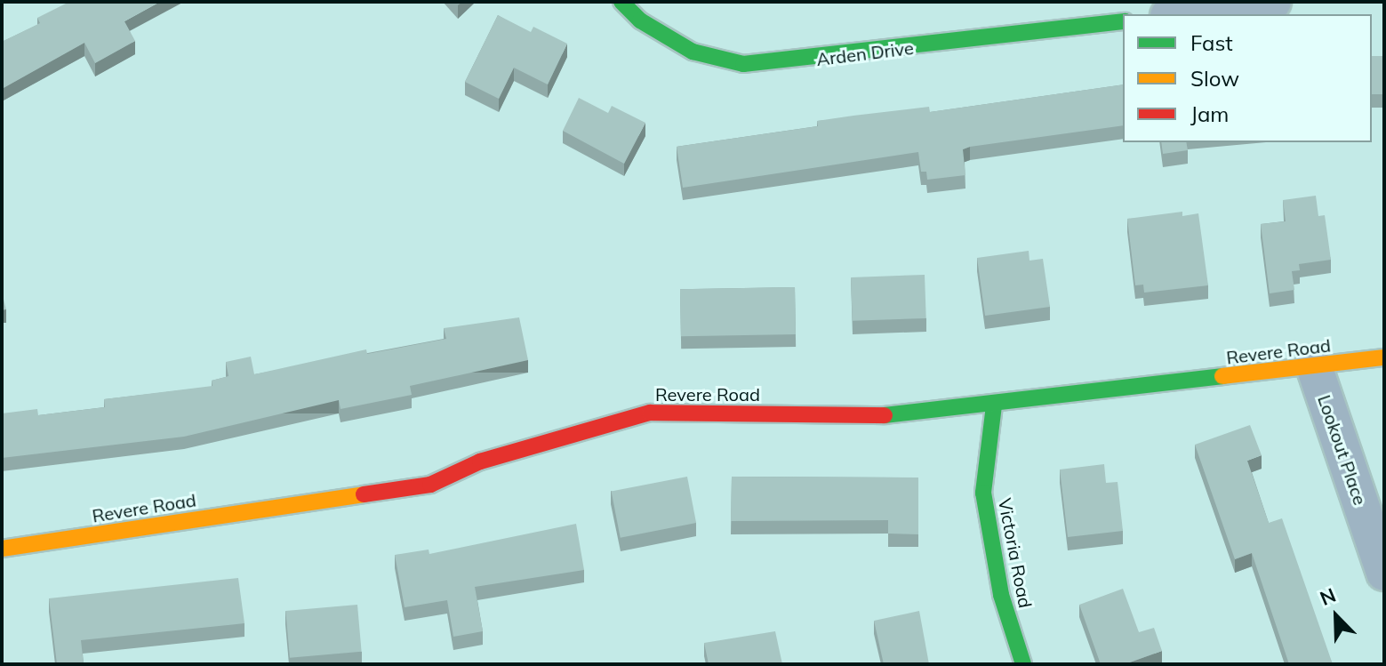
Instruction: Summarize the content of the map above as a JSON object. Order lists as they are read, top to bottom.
{
  "streets": {
    "street": [
      "Arden Drive",
      "Revere Road",
      "Lookout Place",
      "Victoria Road"
    ]
  },
  "crossings": [
    ["Revere Road", "Lookout Place"],
    ["Revere Road", "Victoria Road"]
  ],
  "legend": ["Fast", "Slow", "Jam"],
  "north": "top left"
}
